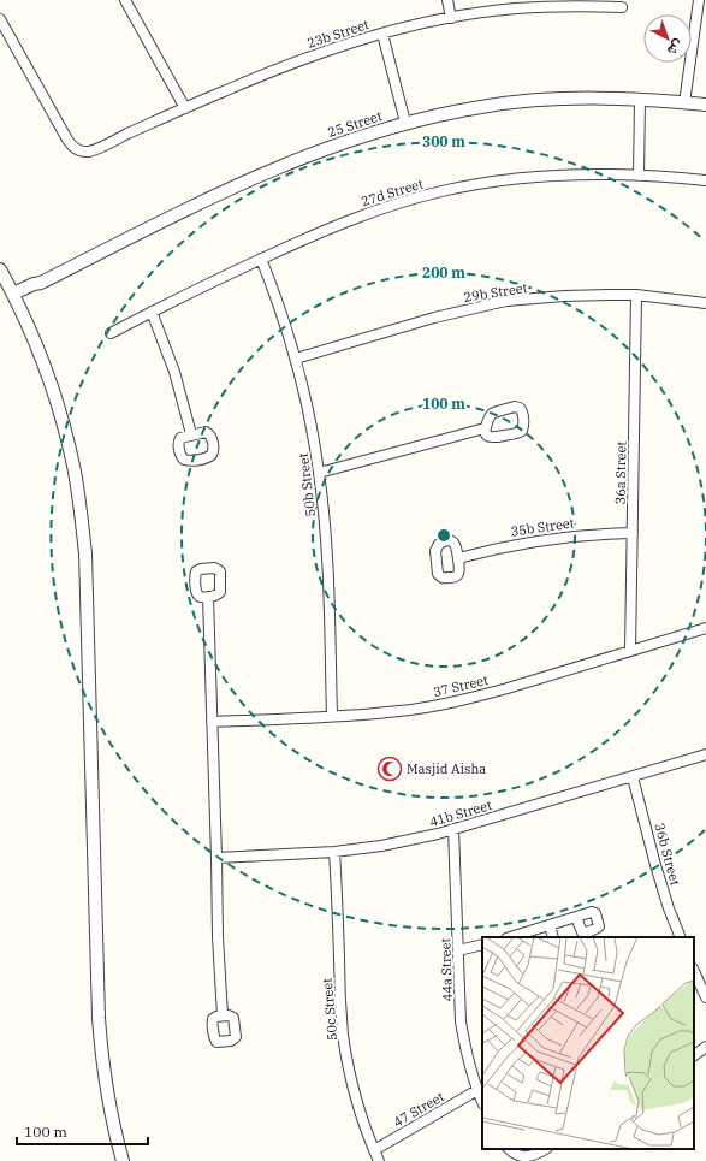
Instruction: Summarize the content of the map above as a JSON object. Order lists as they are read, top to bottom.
{
  "streets": {
    "street": [
      "23b Street",
      "25 Street",
      "27d Street",
      "29b Street",
      "36a Street",
      "50b Street",
      "35b Street",
      "37 Street",
      "41b Street",
      "36b Street",
      "44a Street",
      "50c Street",
      "47 Street"
    ]
  },
  "crossings": [
    ["27d Street", "50b Street"],
    ["29b Street", "36a Street"],
    ["29b Street", "50b Street"],
    ["36a Street", "35b Street"],
    ["36a Street", "37 Street"],
    ["50b Street", "37 Street"],
    ["41b Street", "36b Street"],
    ["41b Street", "44a Street"],
    ["41b Street", "50c Street"],
    ["44a Street", "47 Street"],
    ["50c Street", "47 Street"]
  ],
  "places": {
    "mosque": ["Masjid Aisha"]
  },
  "scale_bar": "100 m",
  "north": "bottom right",
  "rings": ["300 m", "200 m", "100 m"]
}
